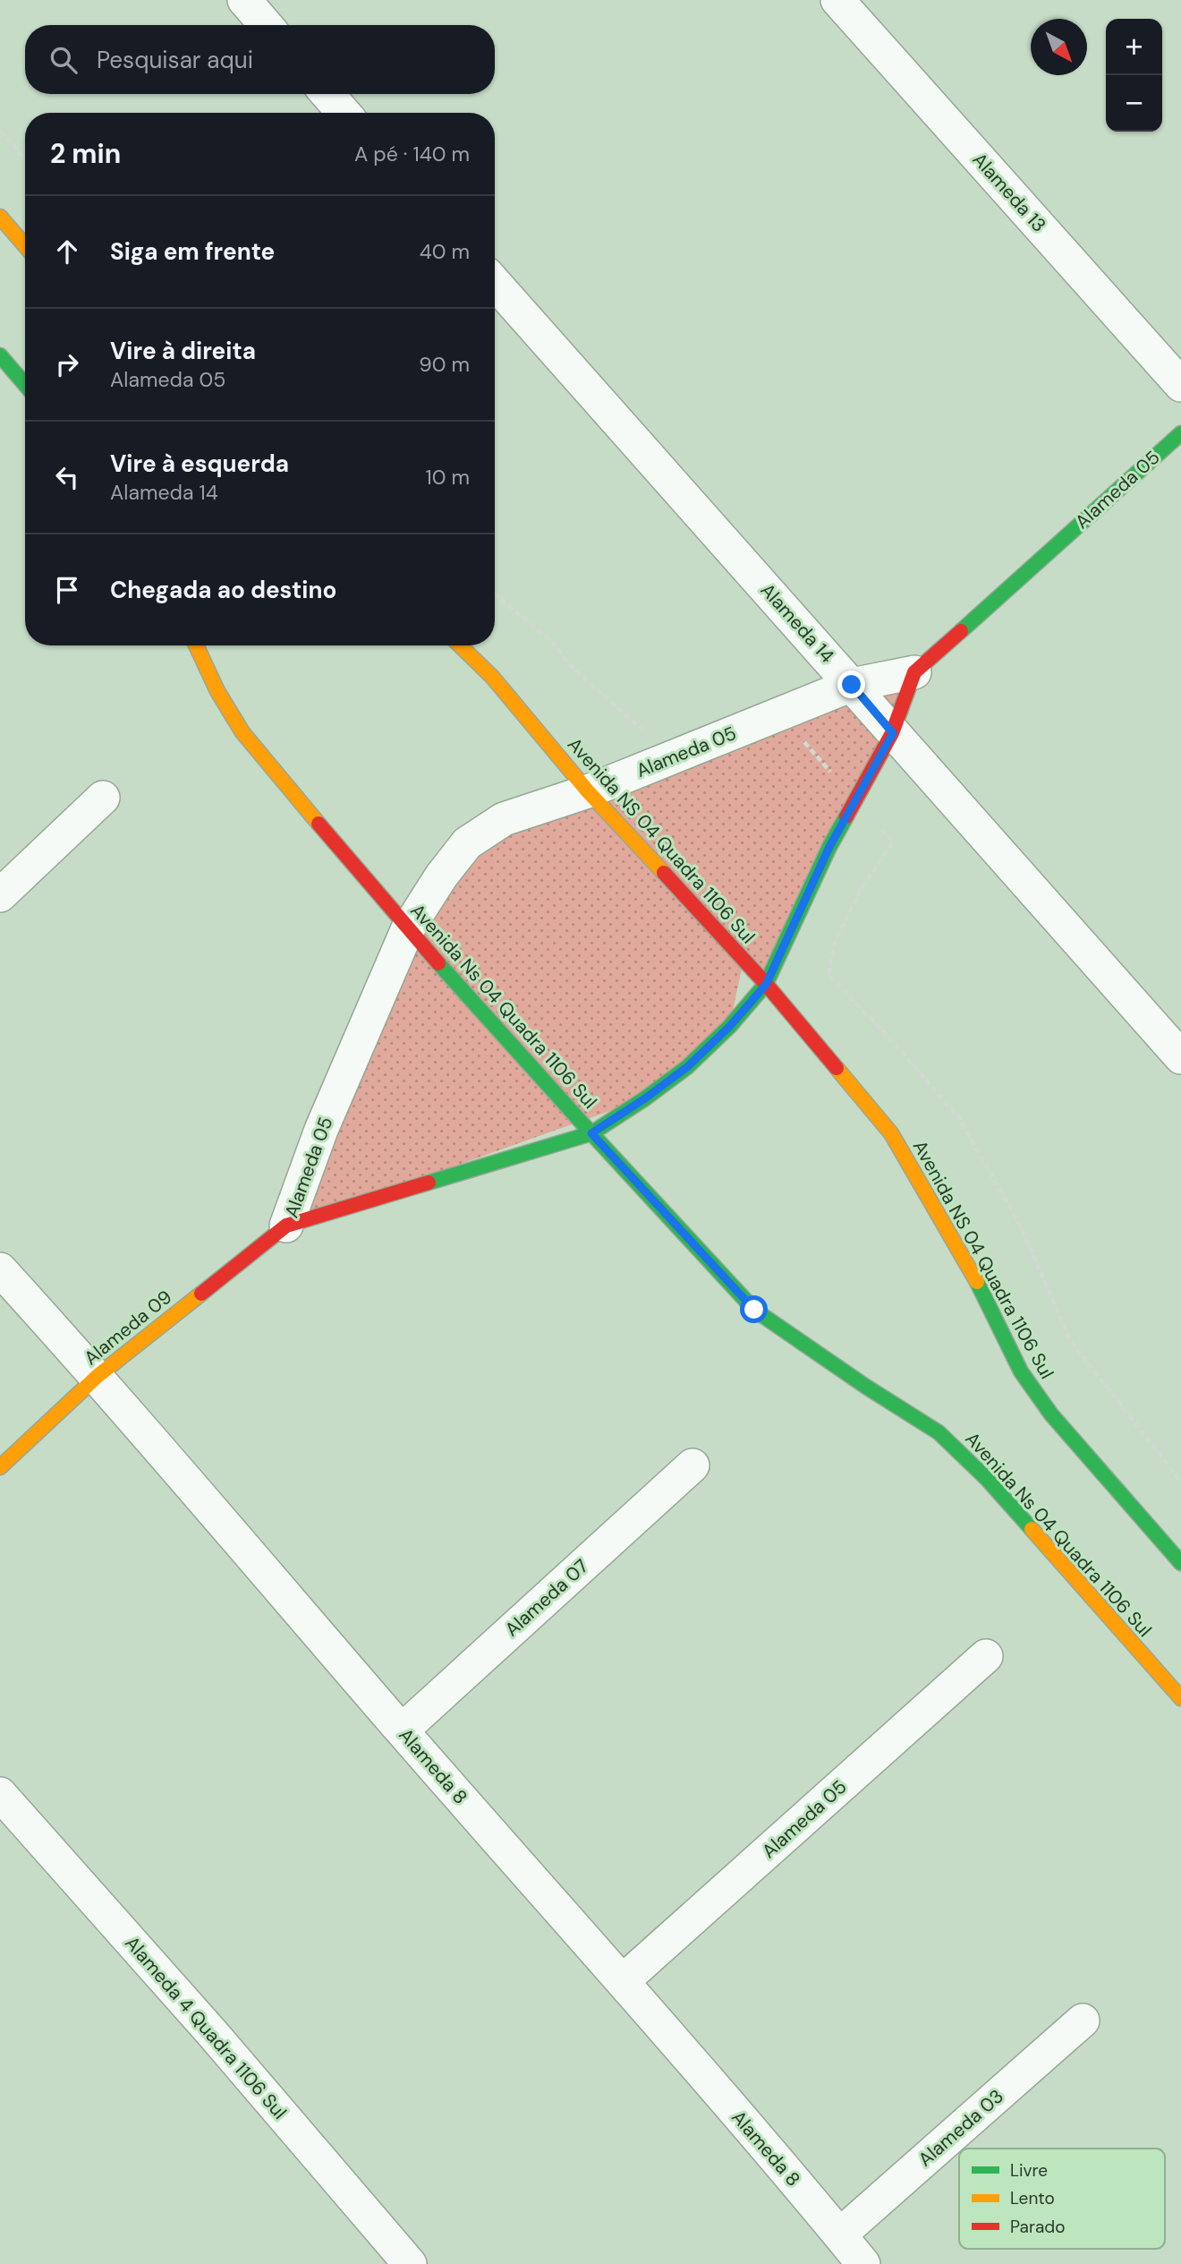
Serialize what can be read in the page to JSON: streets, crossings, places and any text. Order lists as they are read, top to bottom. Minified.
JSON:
{"streets":{"street":["Alameda 13","Alameda 05","Alameda 14","Avenida NS 04 Quadra 1106 Sul","Avenida Ns 04 Quadra 1106 Sul","Alameda 09","Alameda 07","Alameda 8","Alameda 4 Quadra 1106 Sul","Alameda 03"]},"crossings":[["Alameda 05","Alameda 14"],["Alameda 05","Avenida NS 04 Quadra 1106 Sul"],["Alameda 05","Avenida Ns 04 Quadra 1106 Sul"],["Alameda 05","Alameda 09"],["Alameda 05","Alameda 8"],["Alameda 09","Alameda 8"],["Alameda 07","Alameda 8"],["Alameda 8","Alameda 03"]],"legend":["Livre","Lento","Parado"],"north":"bottom right","page":{"map_buttons":["+","−"],"search":"Pesquisar aqui","heading":["2 min","A pé · 140 m"],"list":[["Siga em frente","40 m"],["Vire à direita","Alameda 05","90 m"],["Vire à esquerda","Alameda 14","10 m"],"Chegada ao destino"]}}
